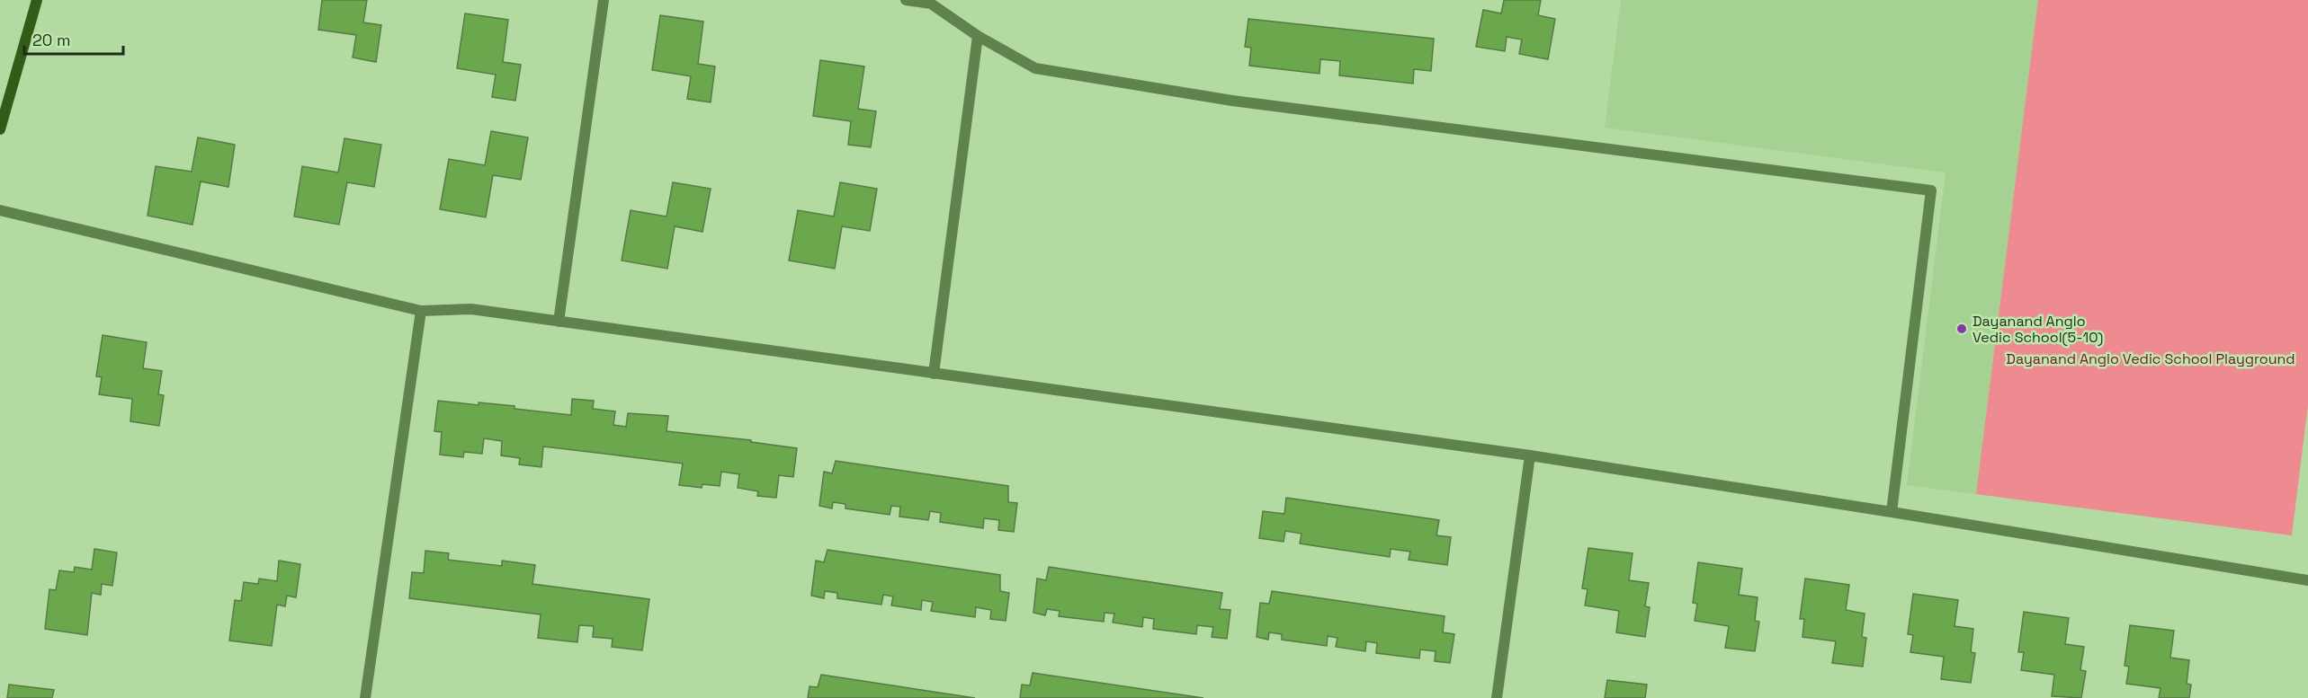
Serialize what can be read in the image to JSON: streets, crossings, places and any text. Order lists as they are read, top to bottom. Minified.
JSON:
{"parks":["Dayanand Anglo Vedic School Playground"],"places":["Dayanand Anglo Vedic School(5-10)"],"scale_bar":"20 m"}
